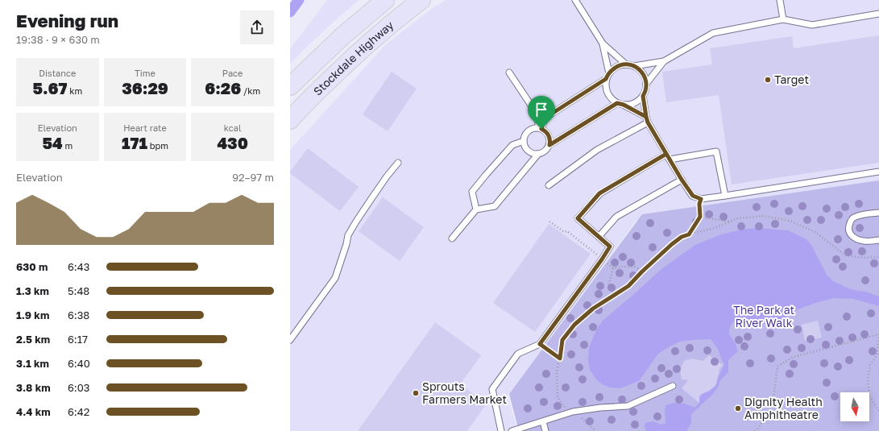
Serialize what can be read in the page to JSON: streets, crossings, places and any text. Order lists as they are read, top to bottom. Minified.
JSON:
{"streets":{"main road":["Stockdale Highway"]},"parks":["The Park at River Walk"],"places":["Target","Sprouts Farmers Market","Dignity Health Amphitheatre"],"north":"bottom","page":{"heading":["Evening run","19:38 · 9 × 630 m"],"stats":[["Distance","5.67 km"],["Time","36:29"],["Pace","6:26 /km"],["Elevation","54 m"],["Heart rate","171 bpm"],["kcal","430"]],"chart":["Elevation","92–97 m"],"list":[{"name":"630 m","note":"6:43"},{"name":"1.3 km","note":"5:48"},{"name":"1.9 km","note":"6:38"},{"name":"2.5 km","note":"6:17"},{"name":"3.1 km","note":"6:40"},{"name":"3.8 km","note":"6:03"},{"name":"4.4 km","note":"6:42"}]}}
